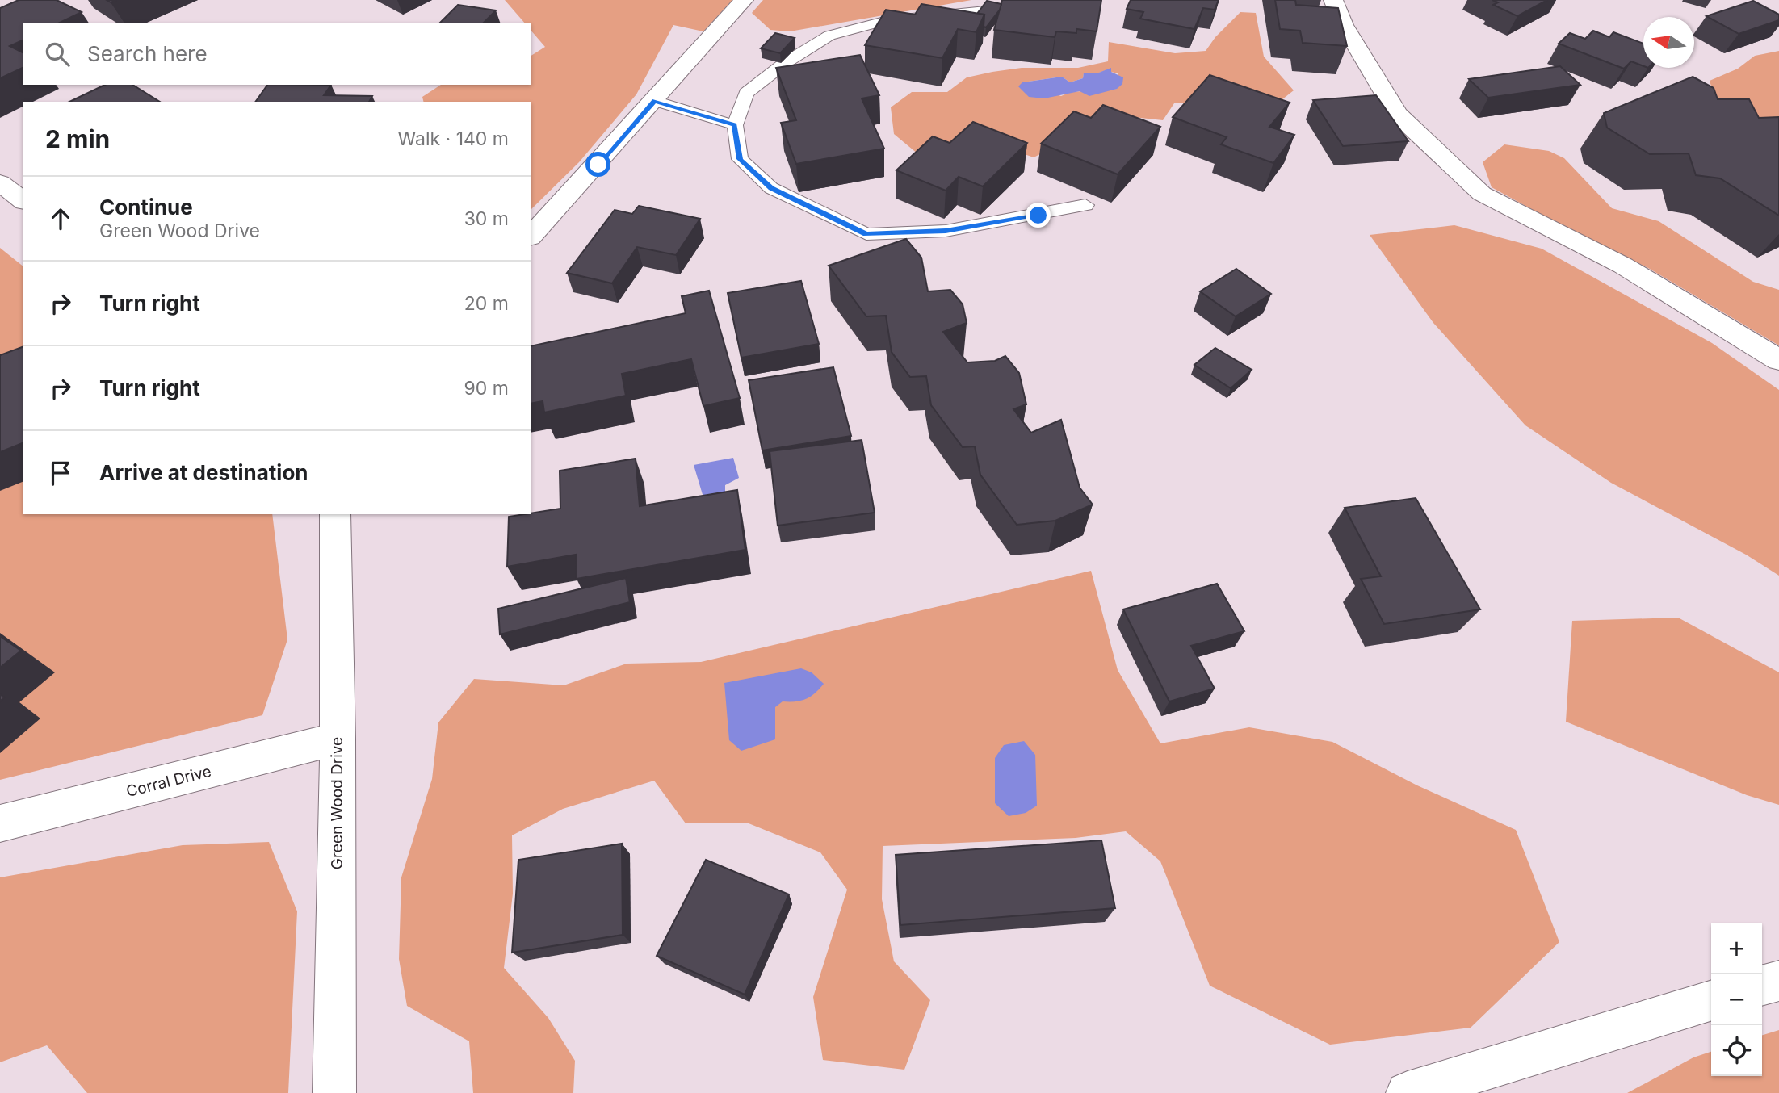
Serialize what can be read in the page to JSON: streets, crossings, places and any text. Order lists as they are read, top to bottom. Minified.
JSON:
{"streets":{"street":["Corral Drive","Green Wood Drive"]},"crossings":[["Corral Drive","Green Wood Drive"]],"north":"left","page":{"search":"Search here","heading":["2 min","Walk · 140 m"],"list":[["Continue","Green Wood Drive","30 m"],["Turn right","20 m"],["Turn right","90 m"],"Arrive at destination"],"map_buttons":["+","−"]}}
